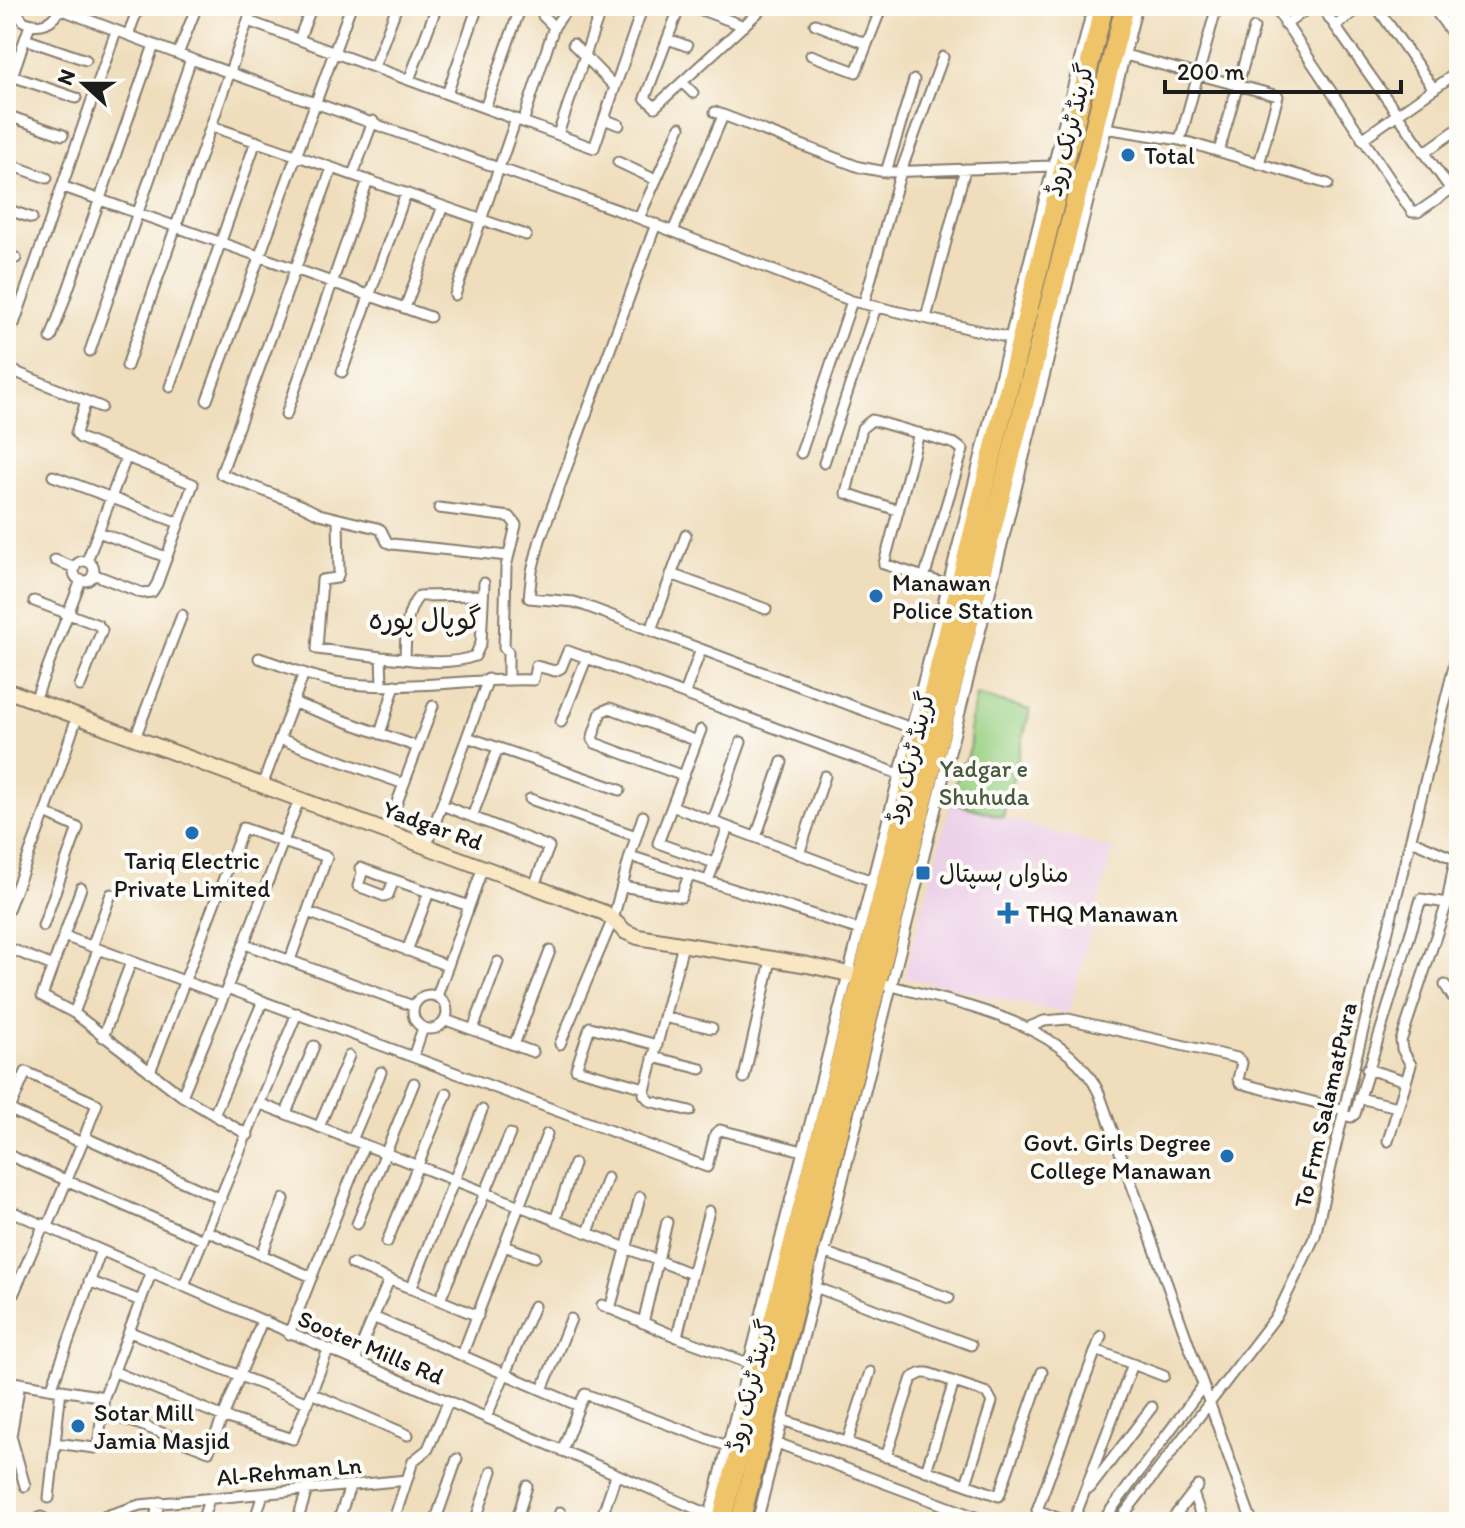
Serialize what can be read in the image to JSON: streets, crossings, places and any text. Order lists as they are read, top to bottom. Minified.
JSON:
{"streets":{"highway":["گرینڈ ٹرنک روڈ"],"street":["Yadgar Rd","To Frm SalamatPura","Sooter Mills Rd","Al-Rehman Ln"]},"crossings":[["گرینڈ ٹرنک روڈ","Yadgar Rd"],["گرینڈ ٹرنک روڈ","Sooter Mills Rd"]],"districts":["گوپال پورہ"],"parks":["Yadgar e Shuhuda"],"places":{"other":["Total","Manawan Police Station","Tariq Electric Private Limited","Govt. Girls Degree College Manawan","Sotar Mill Jamia Masjid"],"transit":["مناواں ہسپتال"],"health":["THQ Manawan"]},"scale_bar":"200 m","north":"left"}
